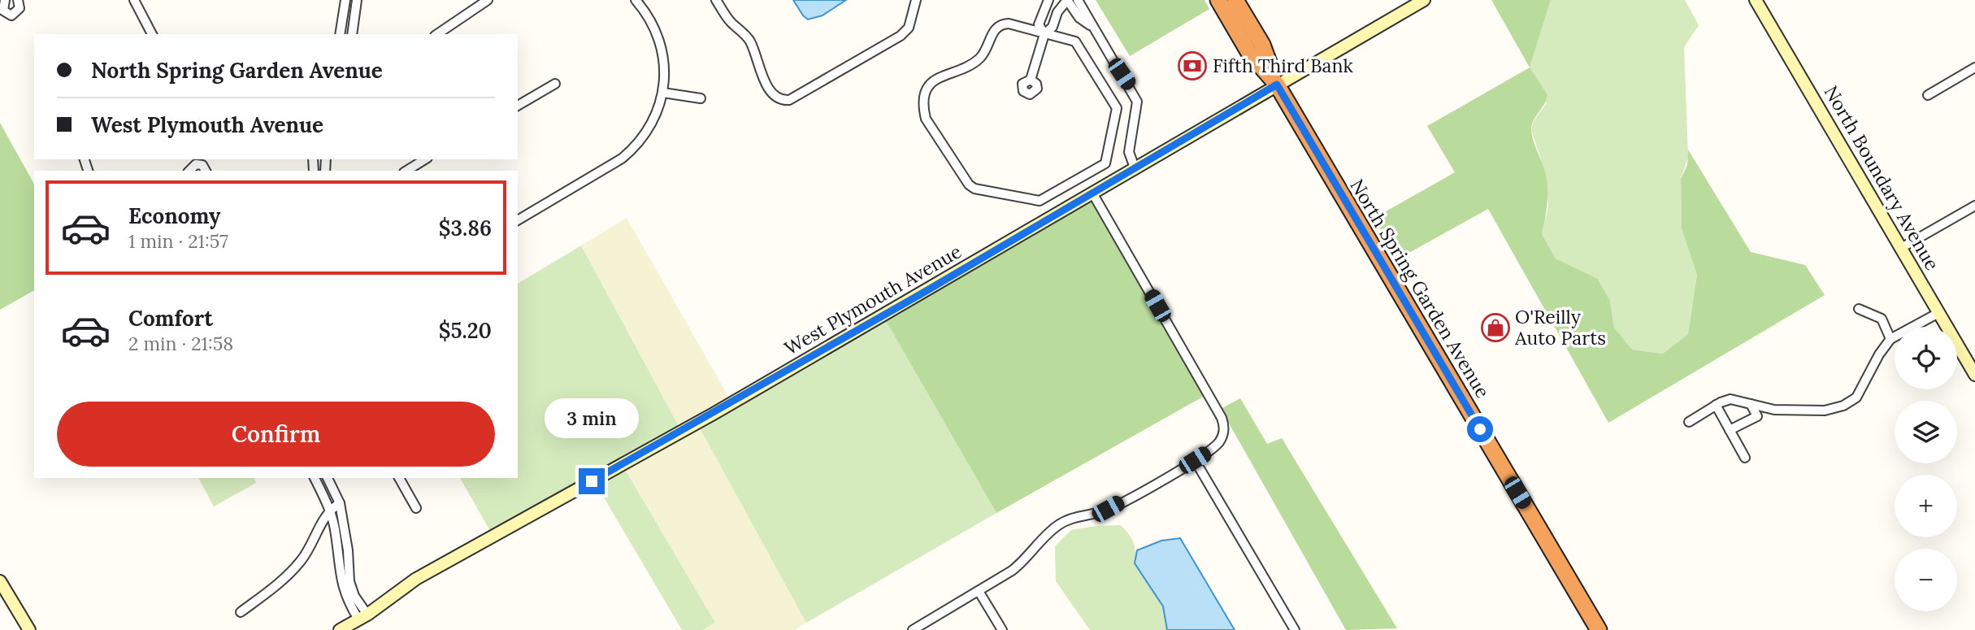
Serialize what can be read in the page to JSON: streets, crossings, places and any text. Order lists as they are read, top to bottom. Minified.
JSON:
{"streets":{"highway":["North Spring Garden Avenue"],"street":["North Boundary Avenue","West Plymouth Avenue"]},"crossings":[["North Spring Garden Avenue","West Plymouth Avenue"]],"places":{"bank":["Fifth Third Bank"],"shop":["O'Reilly Auto Parts"]},"page":{"banner":["North Spring Garden Avenue","West Plymouth Avenue"],"list":[{"name":"Economy","note":"1 min · 21:57","value":"$3.86"},{"name":"Comfort","note":"2 min · 21:58","value":"$5.20"}],"map_buttons":["+","−"],"buttons":"Confirm","bubble":"3 min"}}
